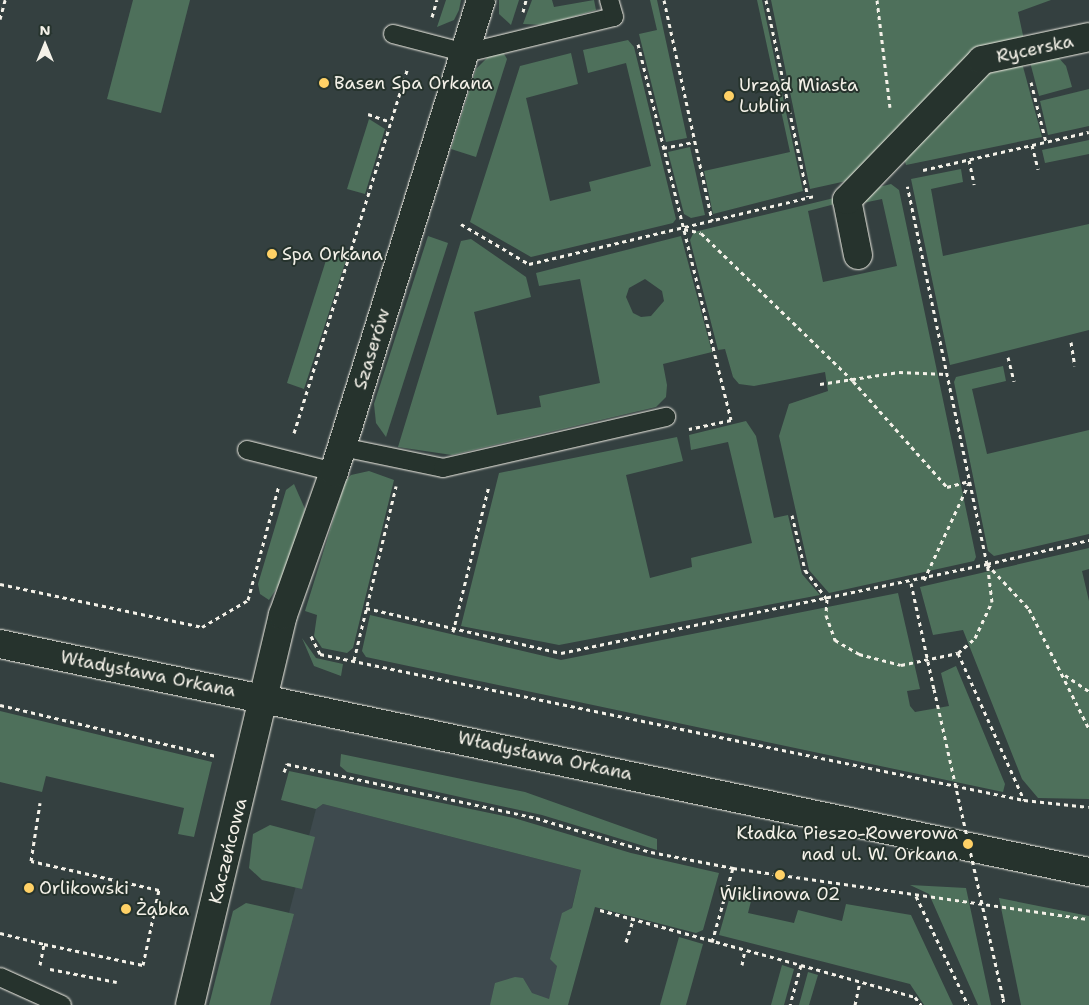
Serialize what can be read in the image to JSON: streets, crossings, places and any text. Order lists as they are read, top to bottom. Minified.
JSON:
{"streets":{"street":["Rycerska","Szaserów","Władysława Orkana","Kaczeńcowa"]},"crossings":[["Szaserów","Władysława Orkana"],["Szaserów","Kaczeńcowa"],["Władysława Orkana","Kaczeńcowa"]],"places":["Basen Spa Orkana","Urząd Miasta Lublin","Spa Orkana","Kładka Pieszo-Rowerowa nad ul. W. Orkana","Wiklinowa 02","Orlikowski","Żabka"],"north":"top"}
